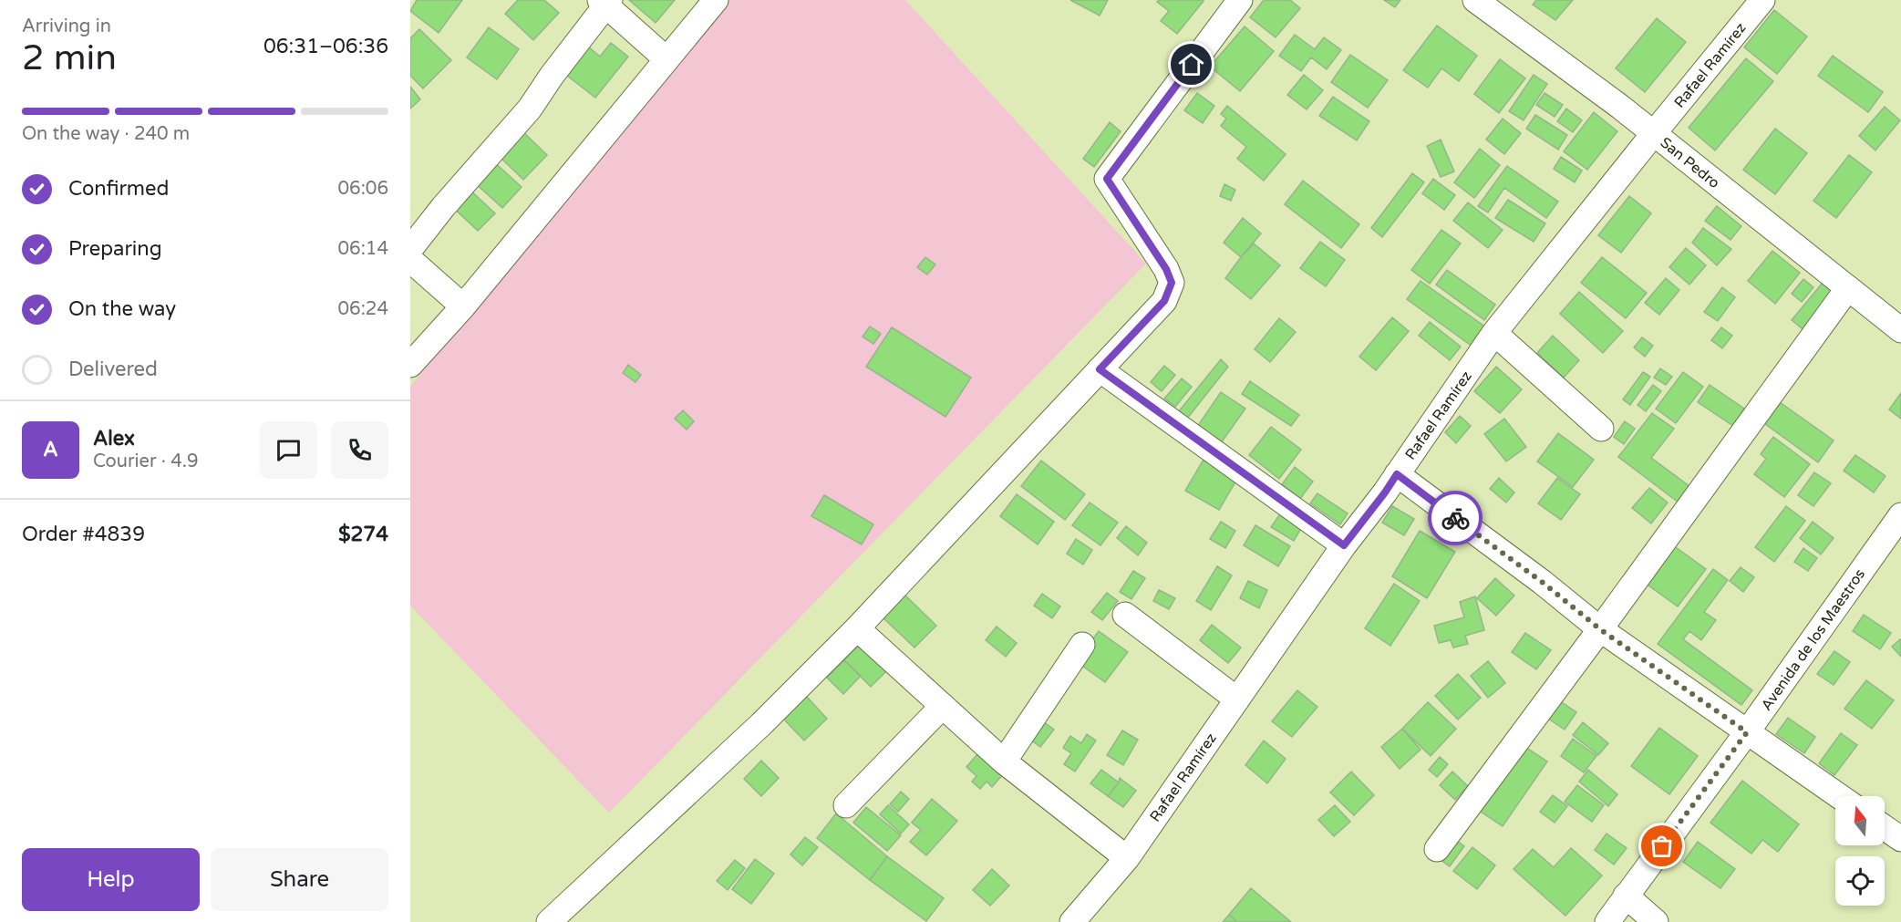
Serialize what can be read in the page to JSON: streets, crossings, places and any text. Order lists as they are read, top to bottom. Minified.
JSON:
{"streets":{"street":["Rafael Ramírez","San Pedro","Avenida de los Maestros"]},"crossings":[["Rafael Ramírez","San Pedro"]],"north":"top","page":{"heading":["2 min","Arriving in","06:31–06:36"],"panel":["Alex","Courier · 4.9","Order #4839","$274"],"bar":"On the way · 240 m","list":[["Confirmed","06:06"],["Preparing","06:14"],["On the way","06:24"],"Delivered"],"round":"A","buttons":["Help","Share"]}}
